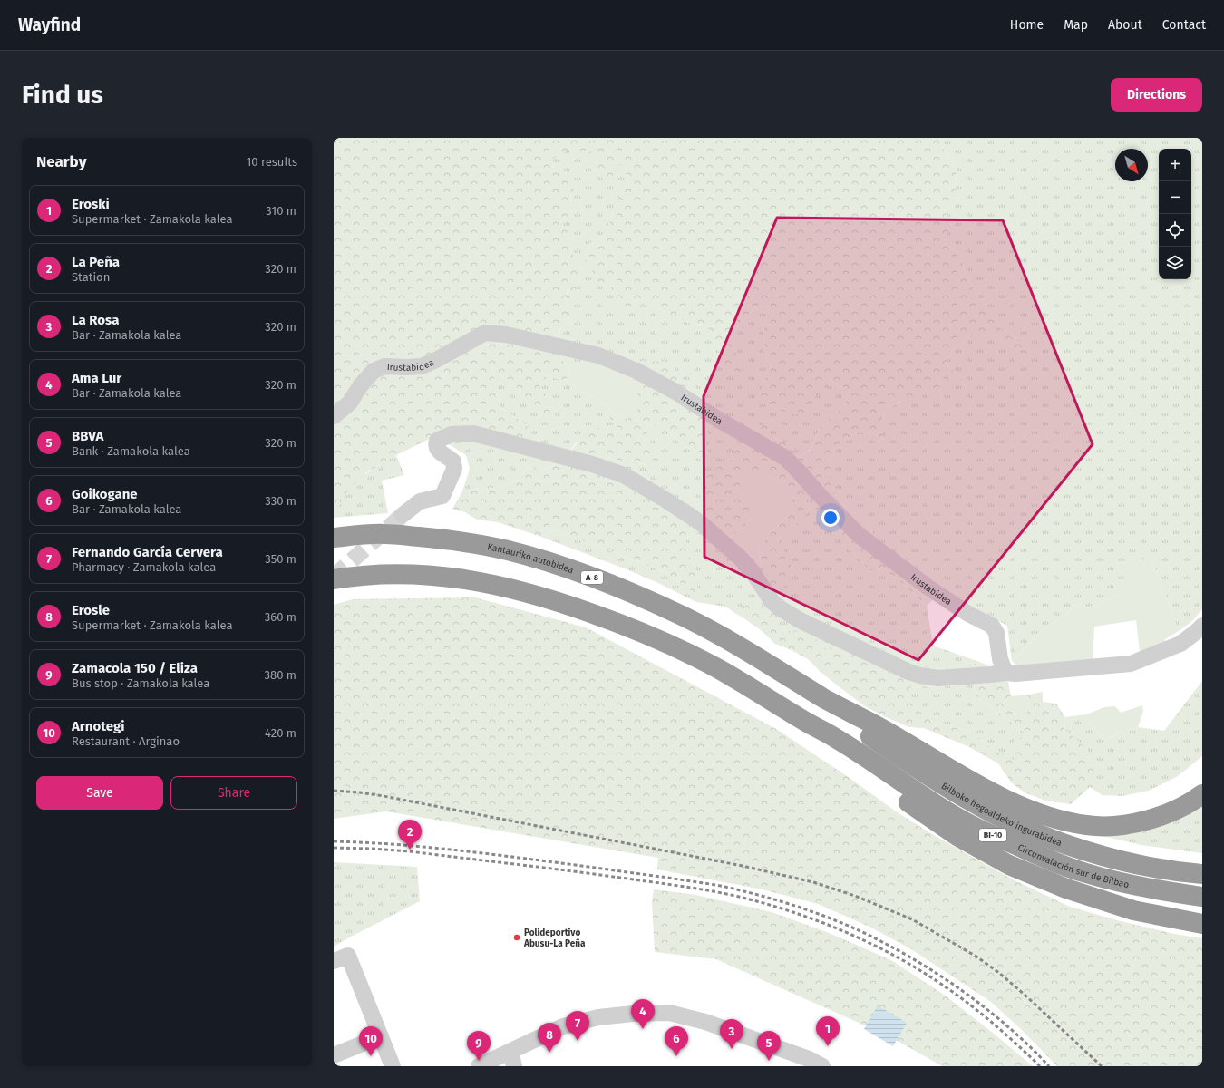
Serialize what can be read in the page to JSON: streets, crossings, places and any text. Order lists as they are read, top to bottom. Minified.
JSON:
{"streets":{"highway":["Kantauriko autobidea","A-8","Bilboko hegoaldeko ingurabidea","BI-10","Circunvalación sur de Bilbao"],"street":["Irustabidea"]},"crossings":[["Kantauriko autobidea","Bilboko hegoaldeko ingurabidea"]],"places":["Polideportivo Abusu-La Peña"],"north":"bottom right","page":{"header":"Wayfind","nav":["Home","Map","About","Contact"],"buttons":["Directions",["Save","Share"]],"title":"Find us","heading":["Nearby","10 results"],"map_buttons":["+","−"],"list":[{"mark":"1","name":"Eroski","note":"Supermarket · Zamakola kalea","value":"310 m"},{"mark":"2","name":"La Peña","note":"Station","value":"320 m"},{"mark":"3","name":"La Rosa","note":"Bar · Zamakola kalea","value":"320 m"},{"mark":"4","name":"Ama Lur","note":"Bar · Zamakola kalea","value":"320 m"},{"mark":"5","name":"BBVA","note":"Bank · Zamakola kalea","value":"320 m"},{"mark":"6","name":"Goikogane","note":"Bar · Zamakola kalea","value":"330 m"},{"mark":"7","name":"Fernando García Cervera","note":"Pharmacy · Zamakola kalea","value":"350 m"},{"mark":"8","name":"Erosle","note":"Supermarket · Zamakola kalea","value":"360 m"},{"mark":"9","name":"Zamacola 150 / Eliza","note":"Bus stop · Zamakola kalea","value":"380 m"},{"mark":"10","name":"Arnotegi","note":"Restaurant · Arginao","value":"420 m"}],"pins":["2","4","7","1","3","8","6","10","5","9"]}}
